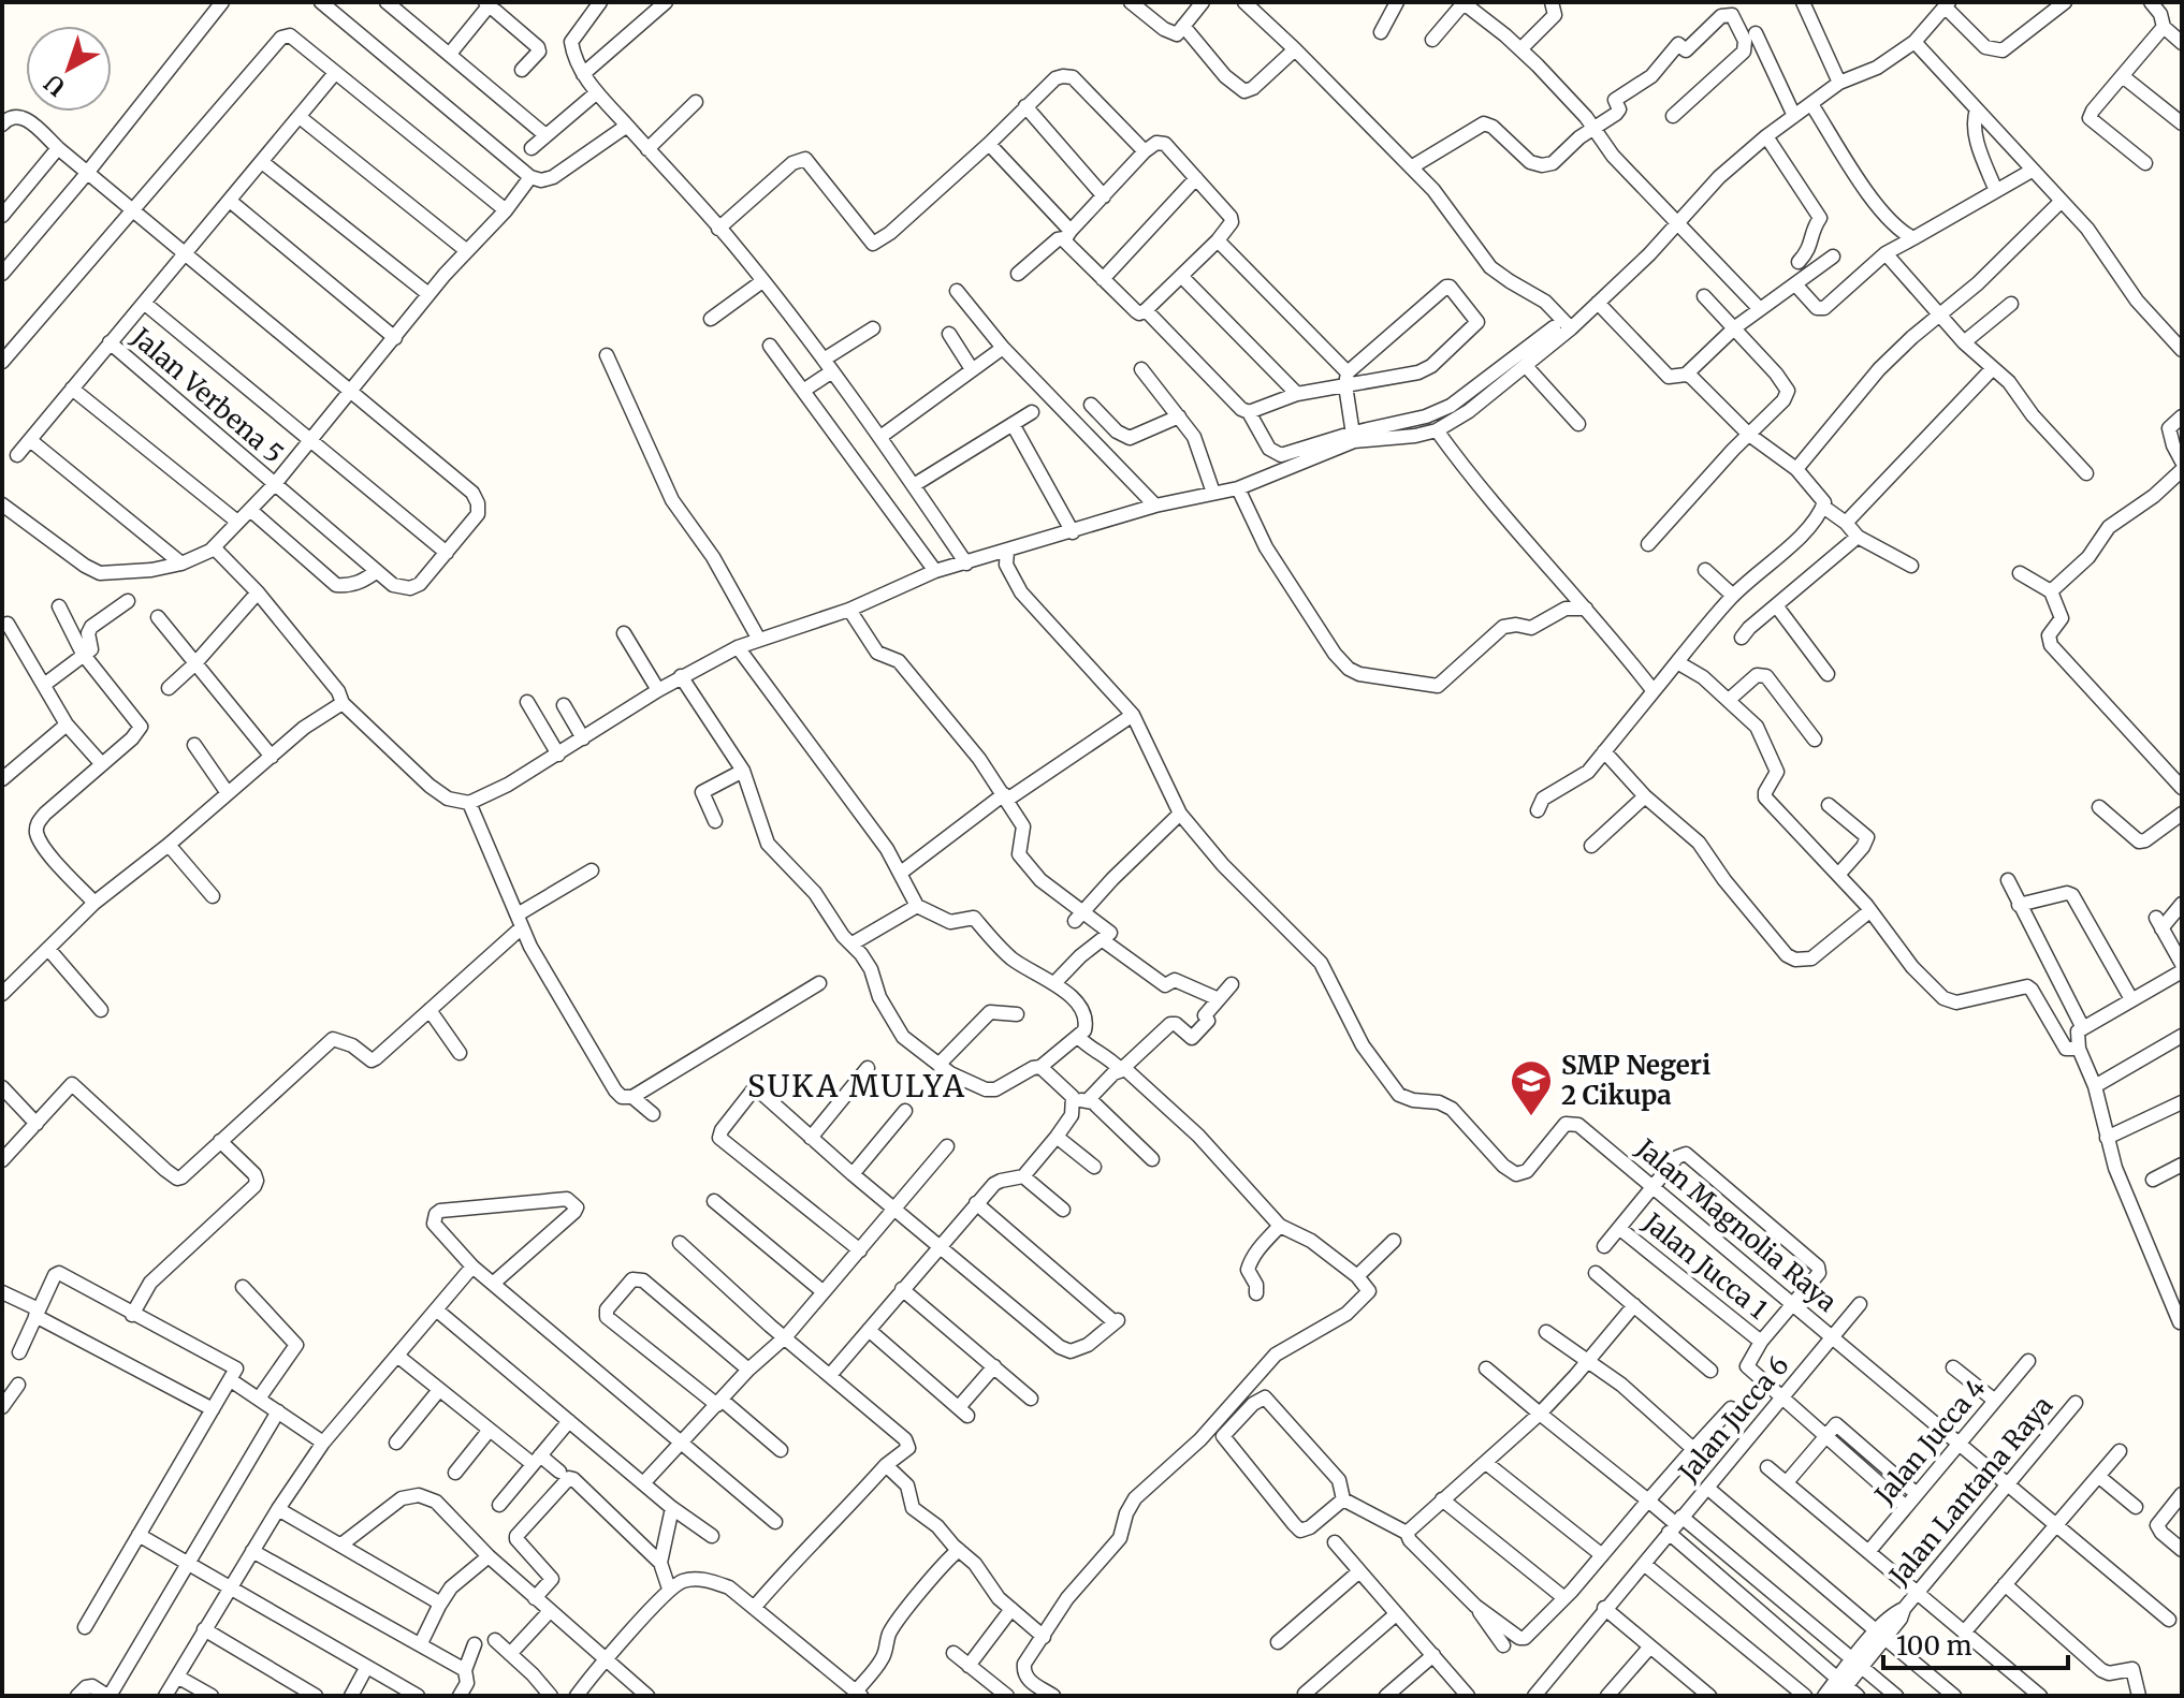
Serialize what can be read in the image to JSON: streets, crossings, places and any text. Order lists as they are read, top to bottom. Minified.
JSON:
{"streets":{"street":["Jalan Verbena 5","Jalan Magnolia Raya","Jalan Jucca 1","Jalan Jucca 6","Jalan Jucca 4","Jalan Lantana Raya"]},"crossings":[["Jalan Magnolia Raya","Jalan Jucca 1"],["Jalan Magnolia Raya","Jalan Jucca 6"],["Jalan Magnolia Raya","Jalan Jucca 4"],["Jalan Magnolia Raya","Jalan Lantana Raya"]],"districts":["SUKA MULYA"],"places":{"school or university":["SMP Negeri 2 Cikupa"]},"scale_bar":"100 m","north":"bottom left"}
